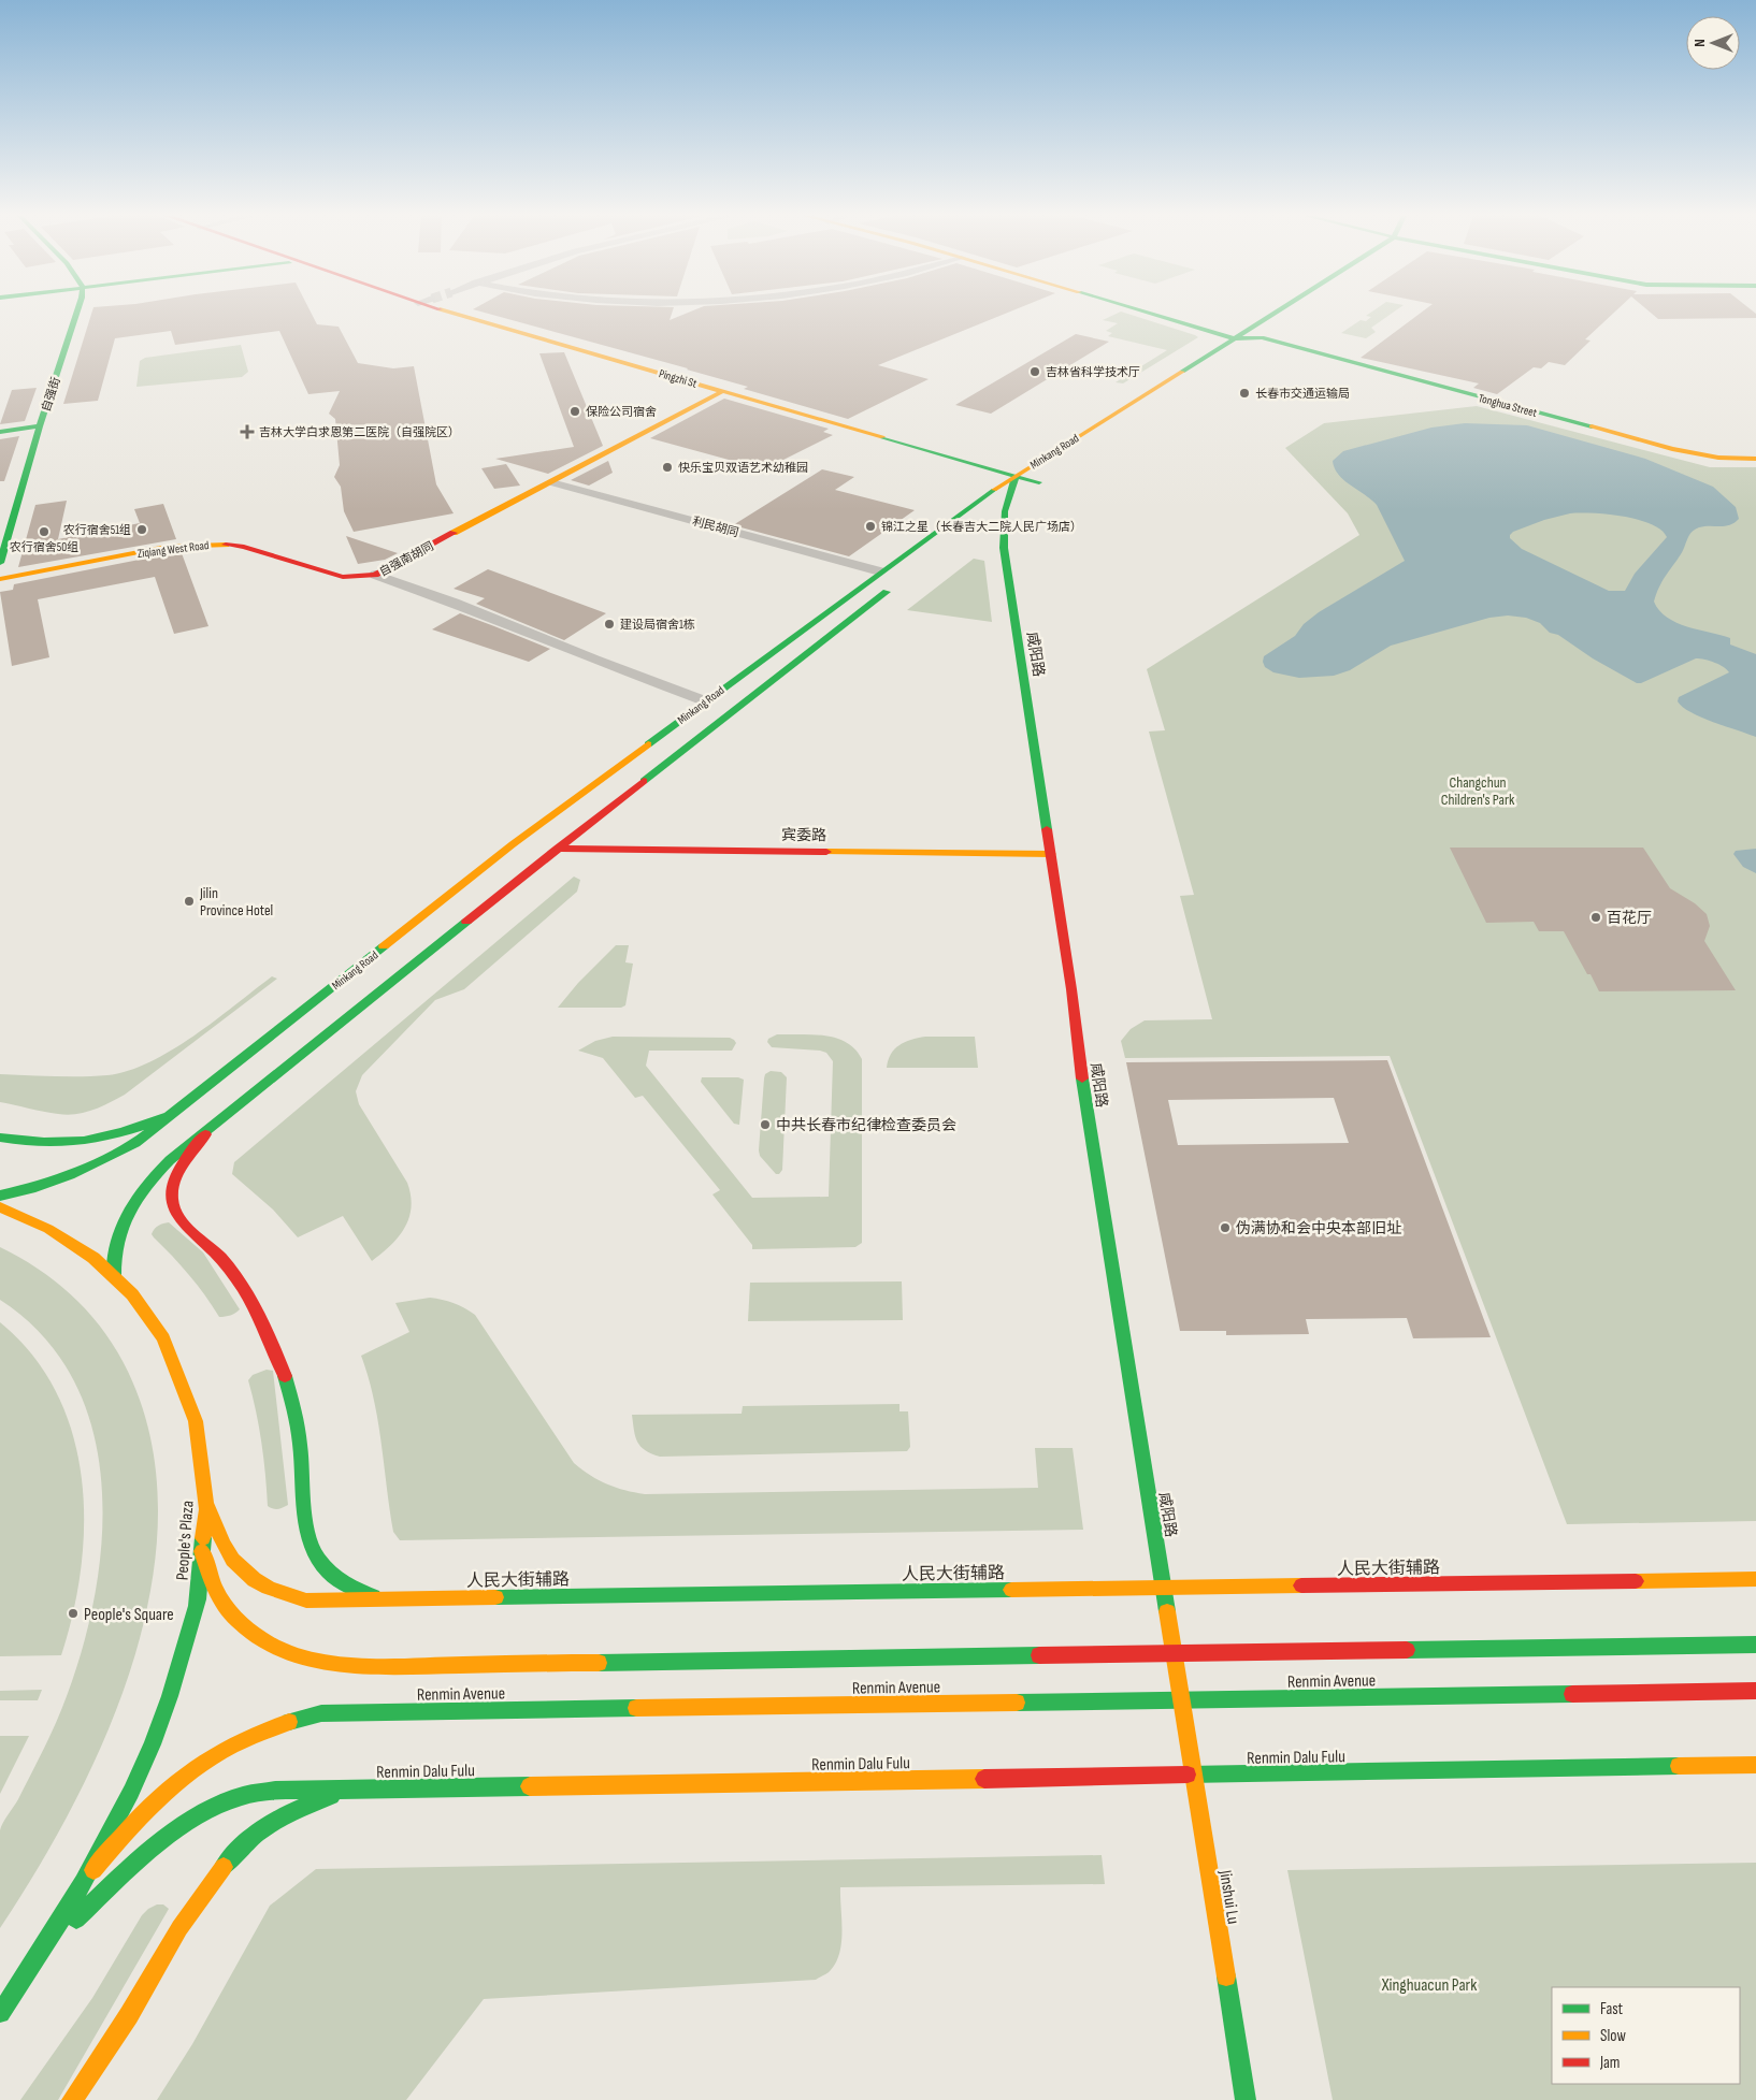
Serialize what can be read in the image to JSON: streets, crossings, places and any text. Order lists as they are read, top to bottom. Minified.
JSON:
{"streets":{"street":["Pingzhi St","自强街","Tonghua Street","Minkang Road","利民胡同","Ziqiang West Road","自强南胡同","咸阳路","宾委路","People's Plaza","人民大街辅路","Renmin Avenue","Renmin Dalu Fulu","Jinshui Lu"]},"crossings":[["Pingzhi St","Minkang Road"],["Pingzhi St","自强南胡同"],["Pingzhi St","咸阳路"],["Tonghua Street","Minkang Road"],["Minkang Road","利民胡同"],["Minkang Road","自强南胡同"],["Minkang Road","咸阳路"],["Minkang Road","宾委路"],["Minkang Road","People's Plaza"],["利民胡同","自强南胡同"],["Ziqiang West Road","自强南胡同"],["咸阳路","宾委路"],["咸阳路","人民大街辅路"],["咸阳路","Renmin Avenue"],["咸阳路","Jinshui Lu"],["People's Plaza","人民大街辅路"],["People's Plaza","Renmin Avenue"],["People's Plaza","Renmin Dalu Fulu"],["Renmin Avenue","Jinshui Lu"],["Renmin Dalu Fulu","Jinshui Lu"]],"parks":["Changchun Children's Park","Xinghuacun Park"],"places":{"other":["吉林省科学技术厅","长春市交通运输局","保险公司宿舍","快乐宝贝双语艺术幼稚园","锦江之星（长春吉大二院人民广场店）","农行宿舍51组","农行宿舍50组","建设局宿舍1栋","Jilin Province Hotel","百花厅","中共长春市纪律检查委员会","伪满协和会中央本部旧址","People's Square"],"health":["吉林大学白求恩第二医院（自强院区）"]},"legend":["Fast","Slow","Jam"],"north":"left"}
